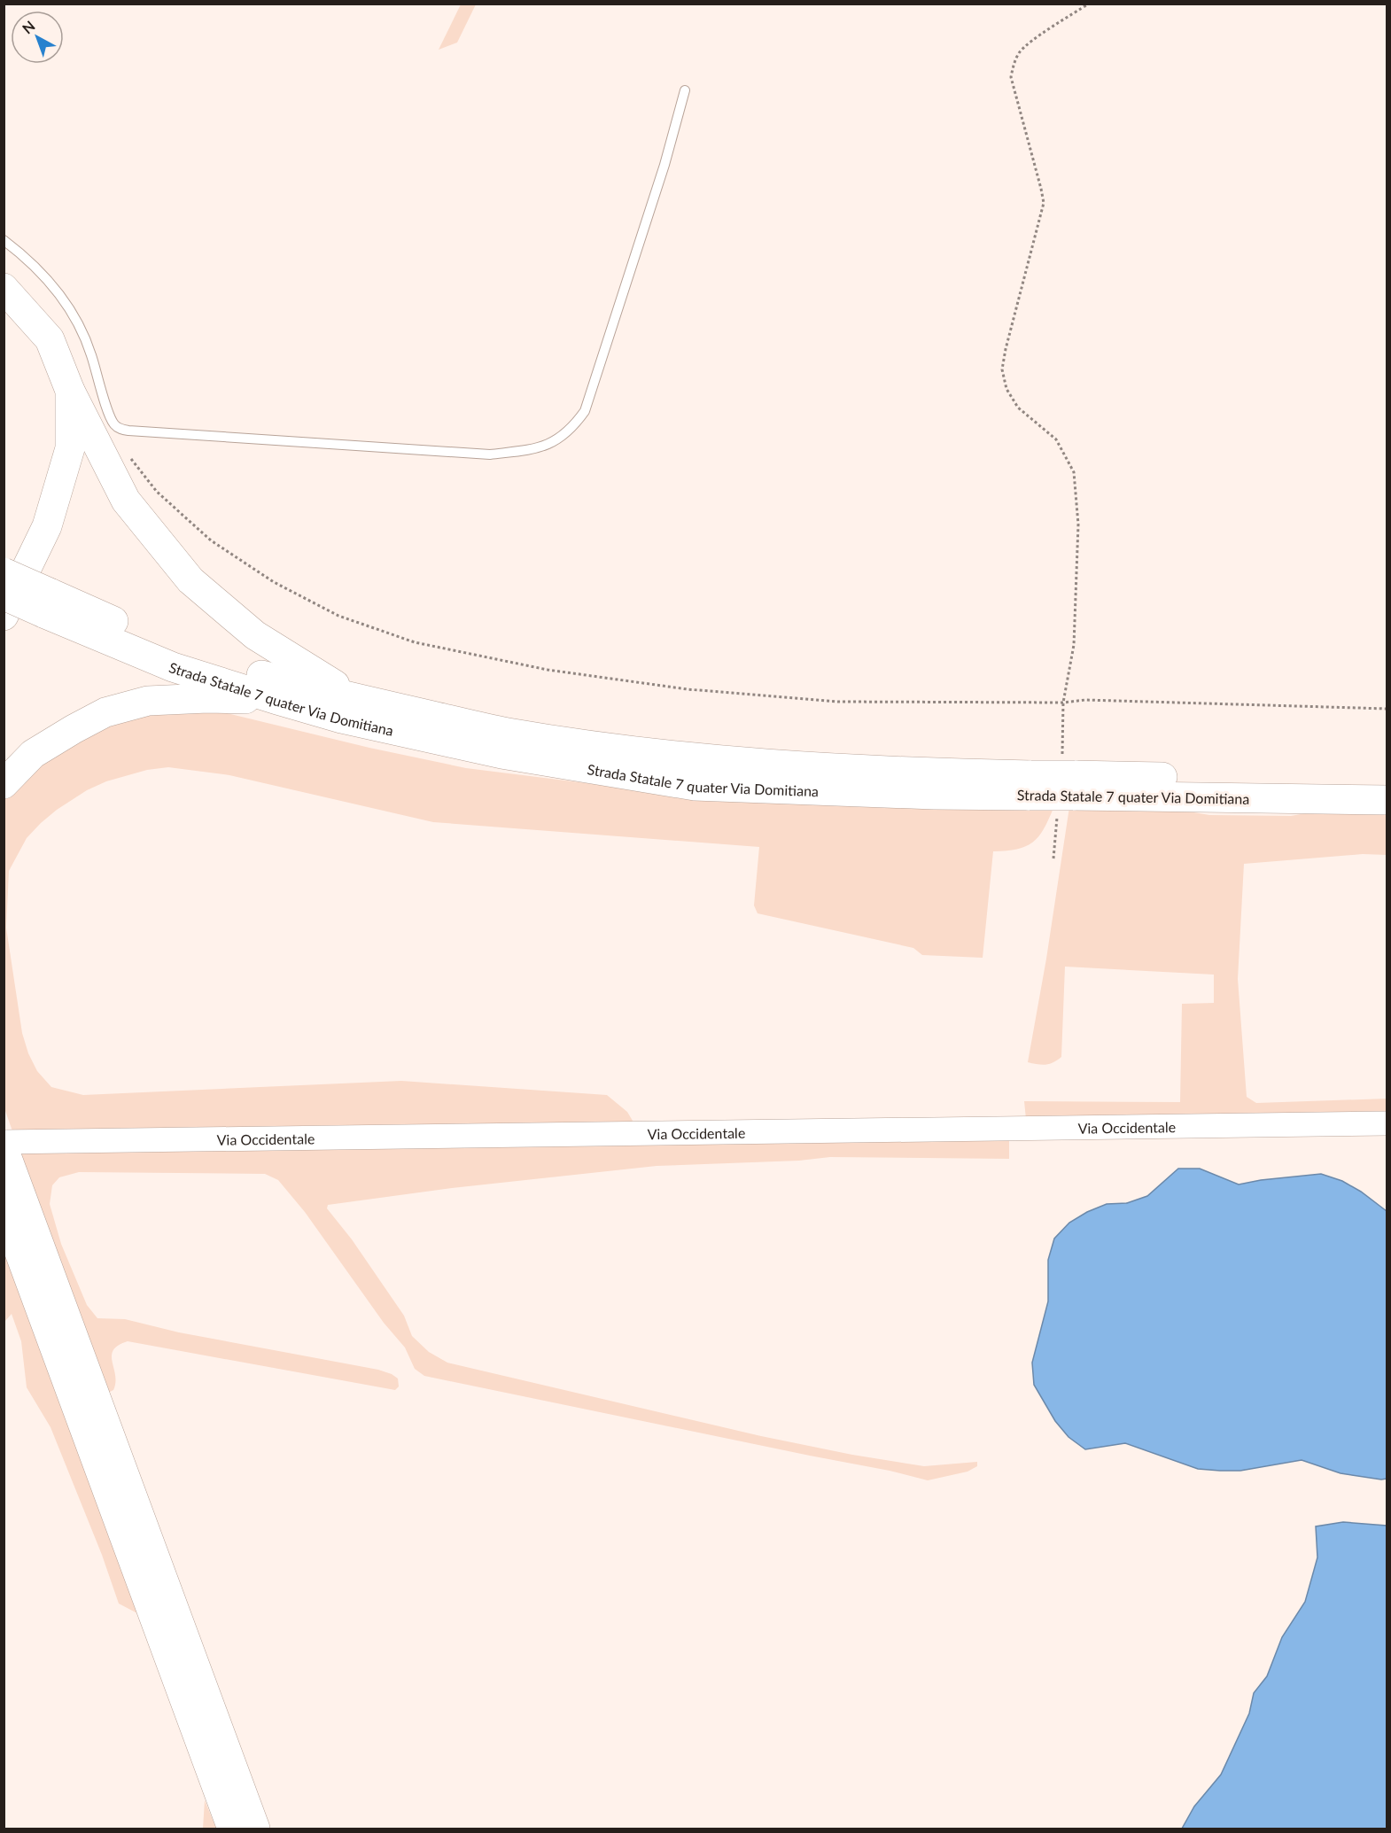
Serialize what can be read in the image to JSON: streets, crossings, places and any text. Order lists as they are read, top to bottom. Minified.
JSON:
{"streets":{"highway":["Strada Statale 7 quater Via Domitiana"],"street":["Via Occidentale"]},"north":"top left"}
